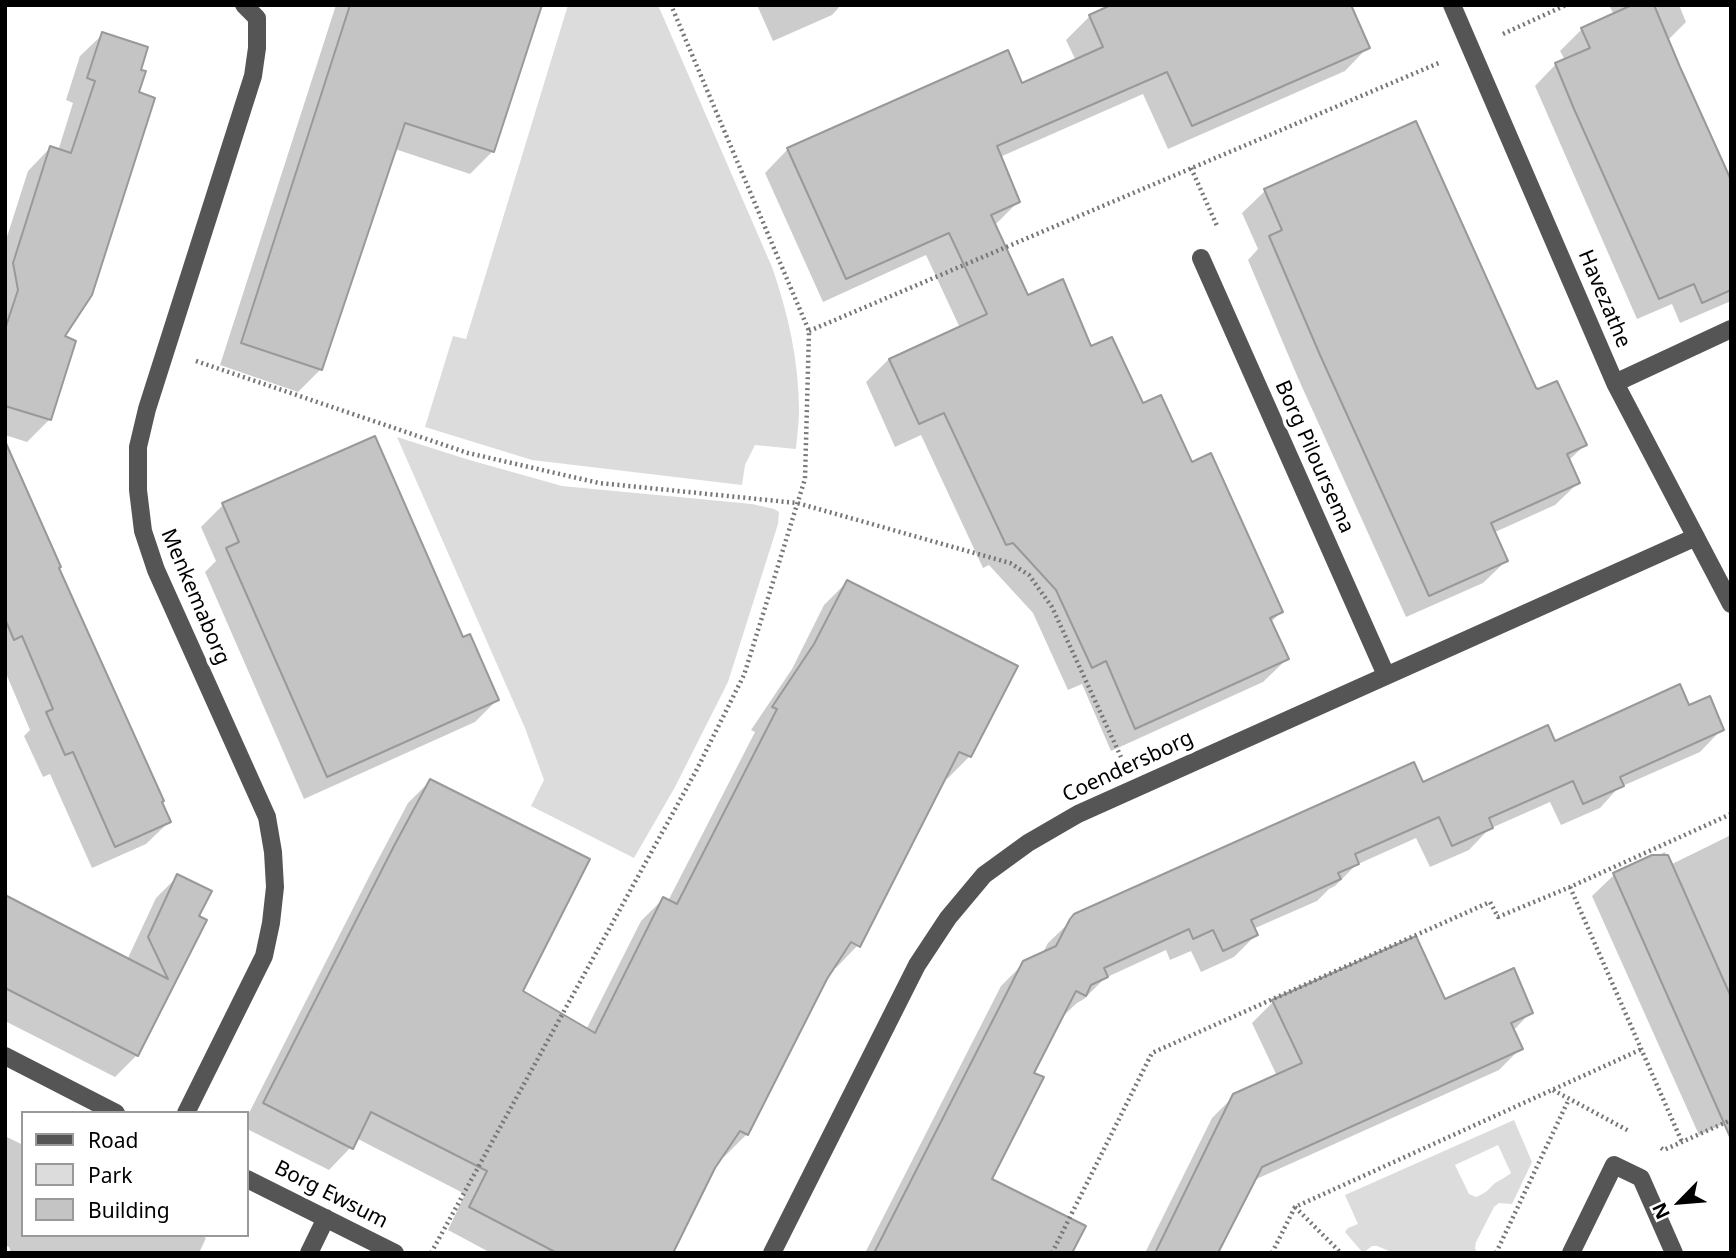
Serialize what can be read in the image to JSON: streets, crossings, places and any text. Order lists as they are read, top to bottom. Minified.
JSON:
{"streets":{"street":["Havezathe","Borg Piloursema","Menkemaborg","Coendersborg","Borg Ewsum"]},"crossings":[["Havezathe","Coendersborg"],["Borg Piloursema","Coendersborg"]],"legend":["Road","Park","Building"],"north":"bottom left"}
